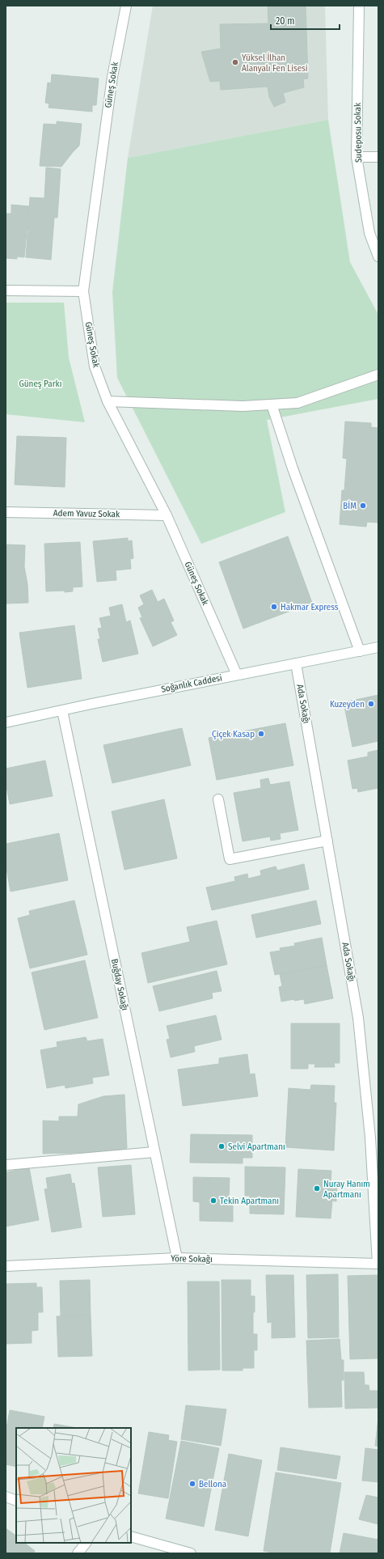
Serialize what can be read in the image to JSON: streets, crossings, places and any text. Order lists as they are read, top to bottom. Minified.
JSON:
{"streets":{"street":["Güneş Sokak","Sudeposu Sokak","Adem Yavuz Sokak","Soğanlık Caddesi","Ada Sokağı","Buğday Sokağı","Yöre Sokağı"]},"crossings":[["Güneş Sokak","Adem Yavuz Sokak"],["Güneş Sokak","Soğanlık Caddesi"],["Soğanlık Caddesi","Ada Sokağı"],["Soğanlık Caddesi","Buğday Sokağı"],["Ada Sokağı","Yöre Sokağı"],["Buğday Sokağı","Yöre Sokağı"]],"parks":["Güneş Parkı"],"places":["Yüksel İlhan Alanyalı Fen Lisesi","BİM","Hakmar Express","Kuzeyden","Çiçek Kasap","Selvi Apartmanı","Nuray Hanım Apartmanı","Tekin Apartmanı","Bellona"],"scale_bar":"20 m"}
